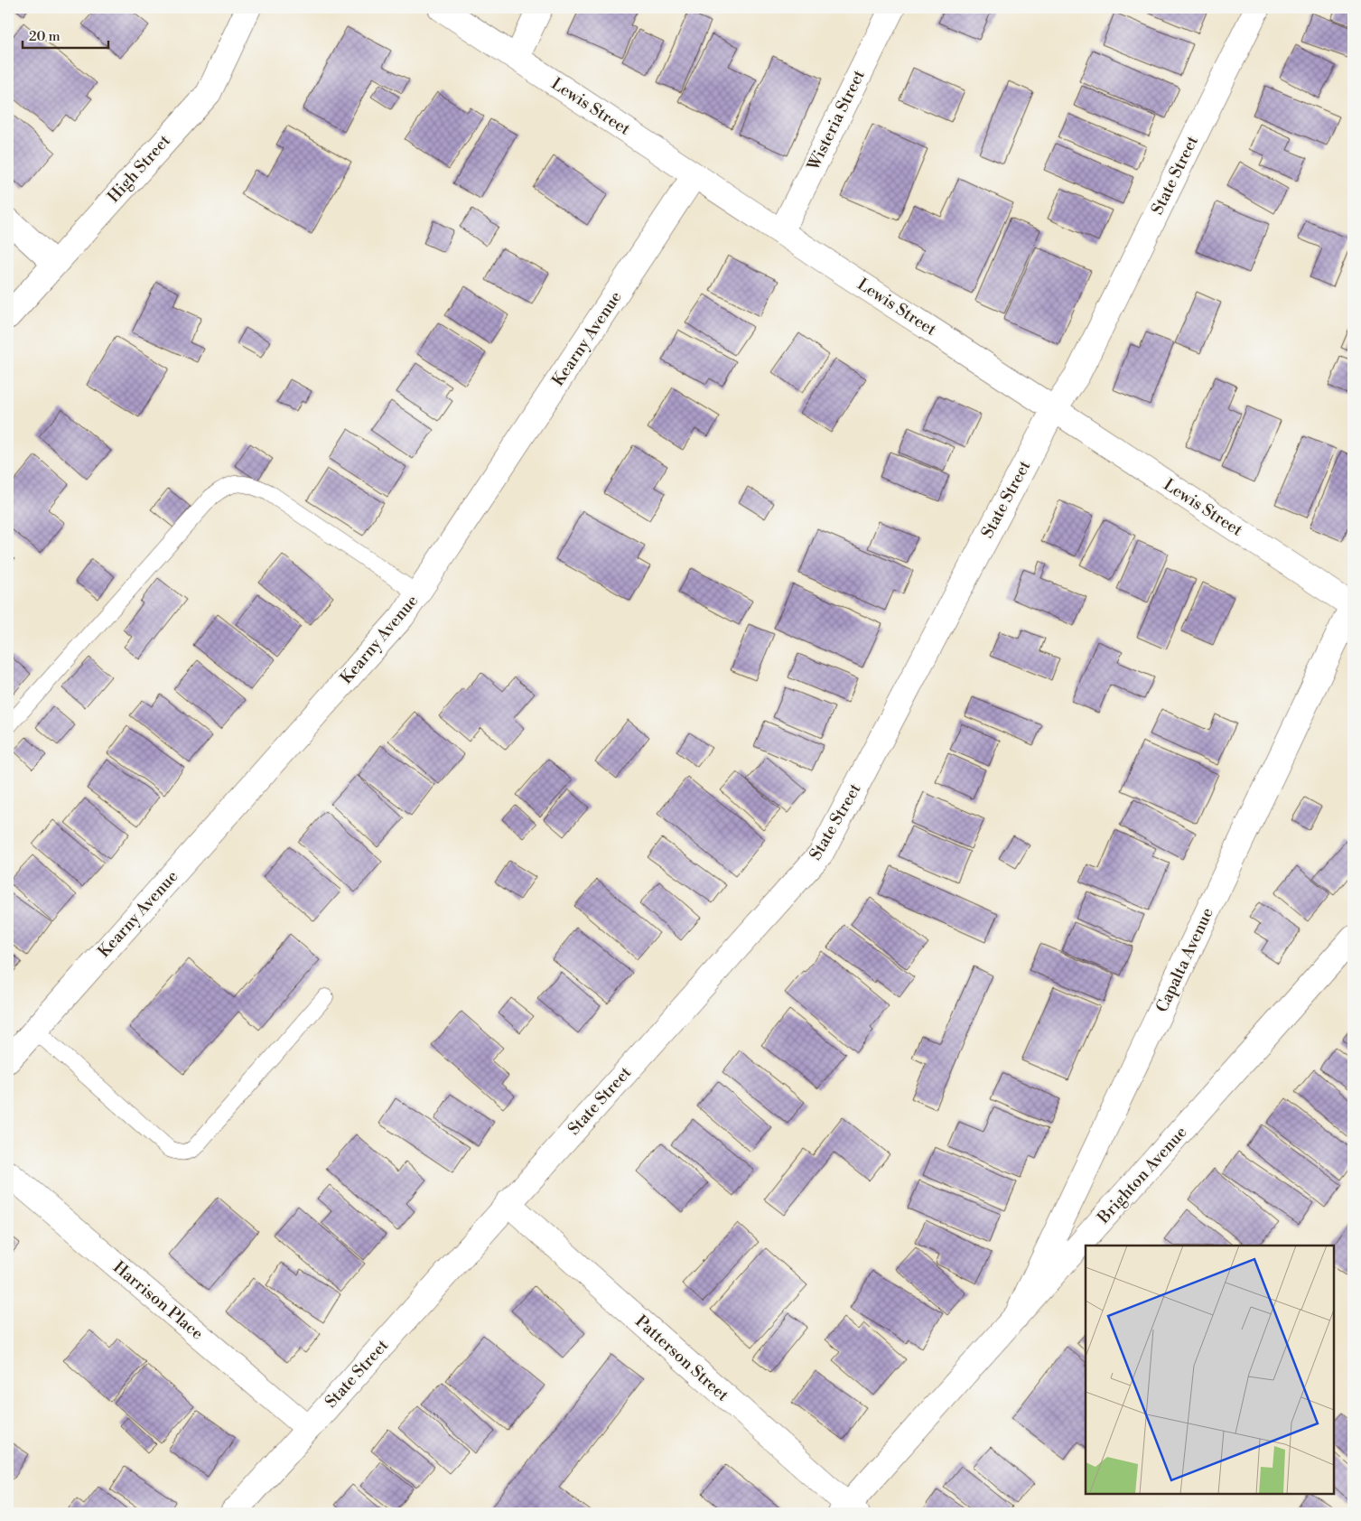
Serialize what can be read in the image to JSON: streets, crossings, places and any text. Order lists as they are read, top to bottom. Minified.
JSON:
{"streets":{"street":["Lewis Street","Wisteria Street","High Street","State Street","Kearny Avenue","Capalta Avenue","Brighton Avenue","Harrison Place","Patterson Street"]},"crossings":[["Lewis Street","Wisteria Street"],["Lewis Street","State Street"],["Lewis Street","Kearny Avenue"],["Lewis Street","Capalta Avenue"],["State Street","Harrison Place"],["State Street","Patterson Street"],["Capalta Avenue","Brighton Avenue"],["Brighton Avenue","Patterson Street"]],"scale_bar":"20 m"}
